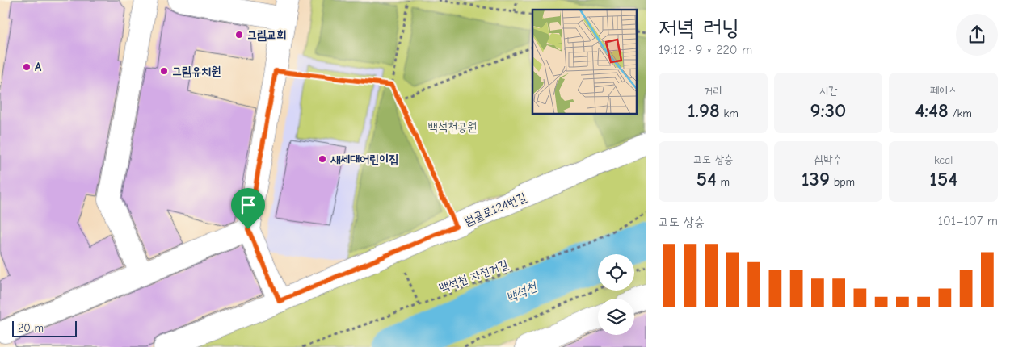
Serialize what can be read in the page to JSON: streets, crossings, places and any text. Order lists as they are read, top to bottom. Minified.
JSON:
{"streets":{"street":["범골로124번길"],"path":["백석천 자전거길"]},"water":["백석천"],"parks":["백석천공원"],"places":["그림교회","A","그림유치원","새세대어린이집"],"scale_bar":"20 m","page":{"heading":["저녁 러닝","19:12 · 9 × 220 m"],"stats":[["거리","1.98 km"],["시간","9:30"],["페이스","4:48 /km"],["고도 상승","54 m"],["심박수","139 bpm"],["kcal","154"]],"chart":["고도 상승","101–107 m"],"scale":"20 m"}}
